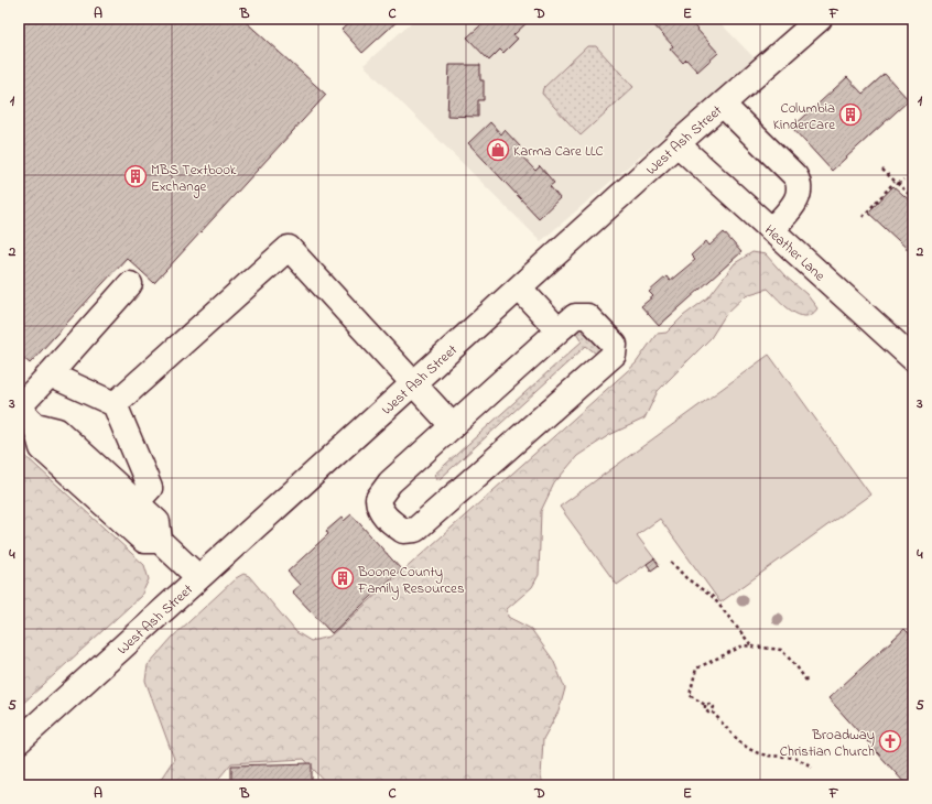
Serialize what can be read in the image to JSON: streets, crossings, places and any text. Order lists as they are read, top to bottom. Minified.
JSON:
{"streets":{"street":["West Ash Street","Heather Lane"]},"crossings":[["West Ash Street","Heather Lane"]],"places":{"building":["Columbia KinderCare","MBS Textbook Exchange","Boone County Family Resources"],"shop":["Karma Care LLC"],"church":["Broadway Christian Church"]},"grid":{"columns":["A","B","C","D","E","F"],"rows":["1","2","3","4","5"]}}
